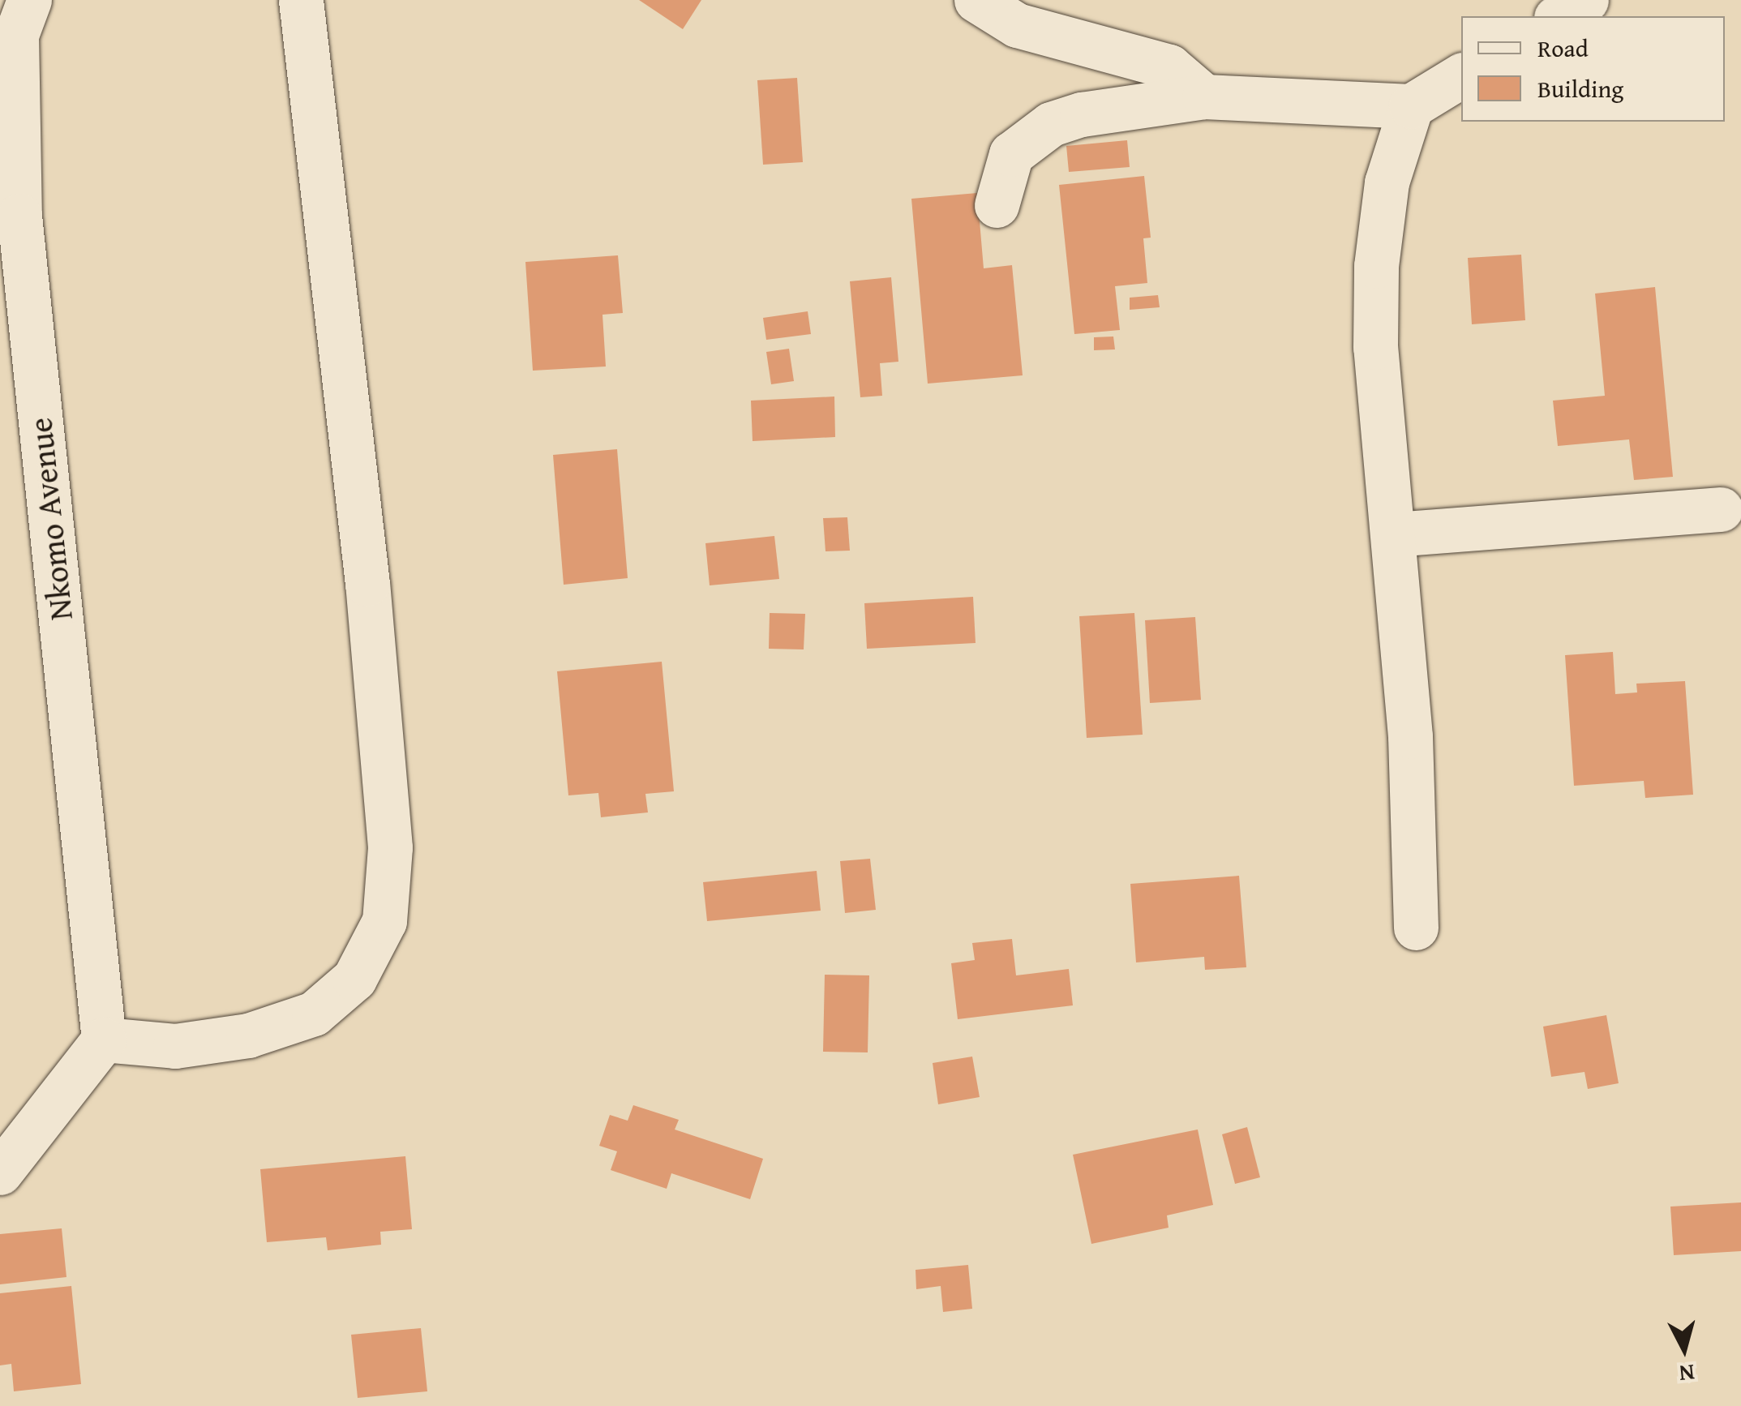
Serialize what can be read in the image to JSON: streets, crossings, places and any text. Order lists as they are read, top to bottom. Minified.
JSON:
{"streets":{"street":["Nkomo Avenue"]},"legend":["Road","Building"],"north":"bottom"}
